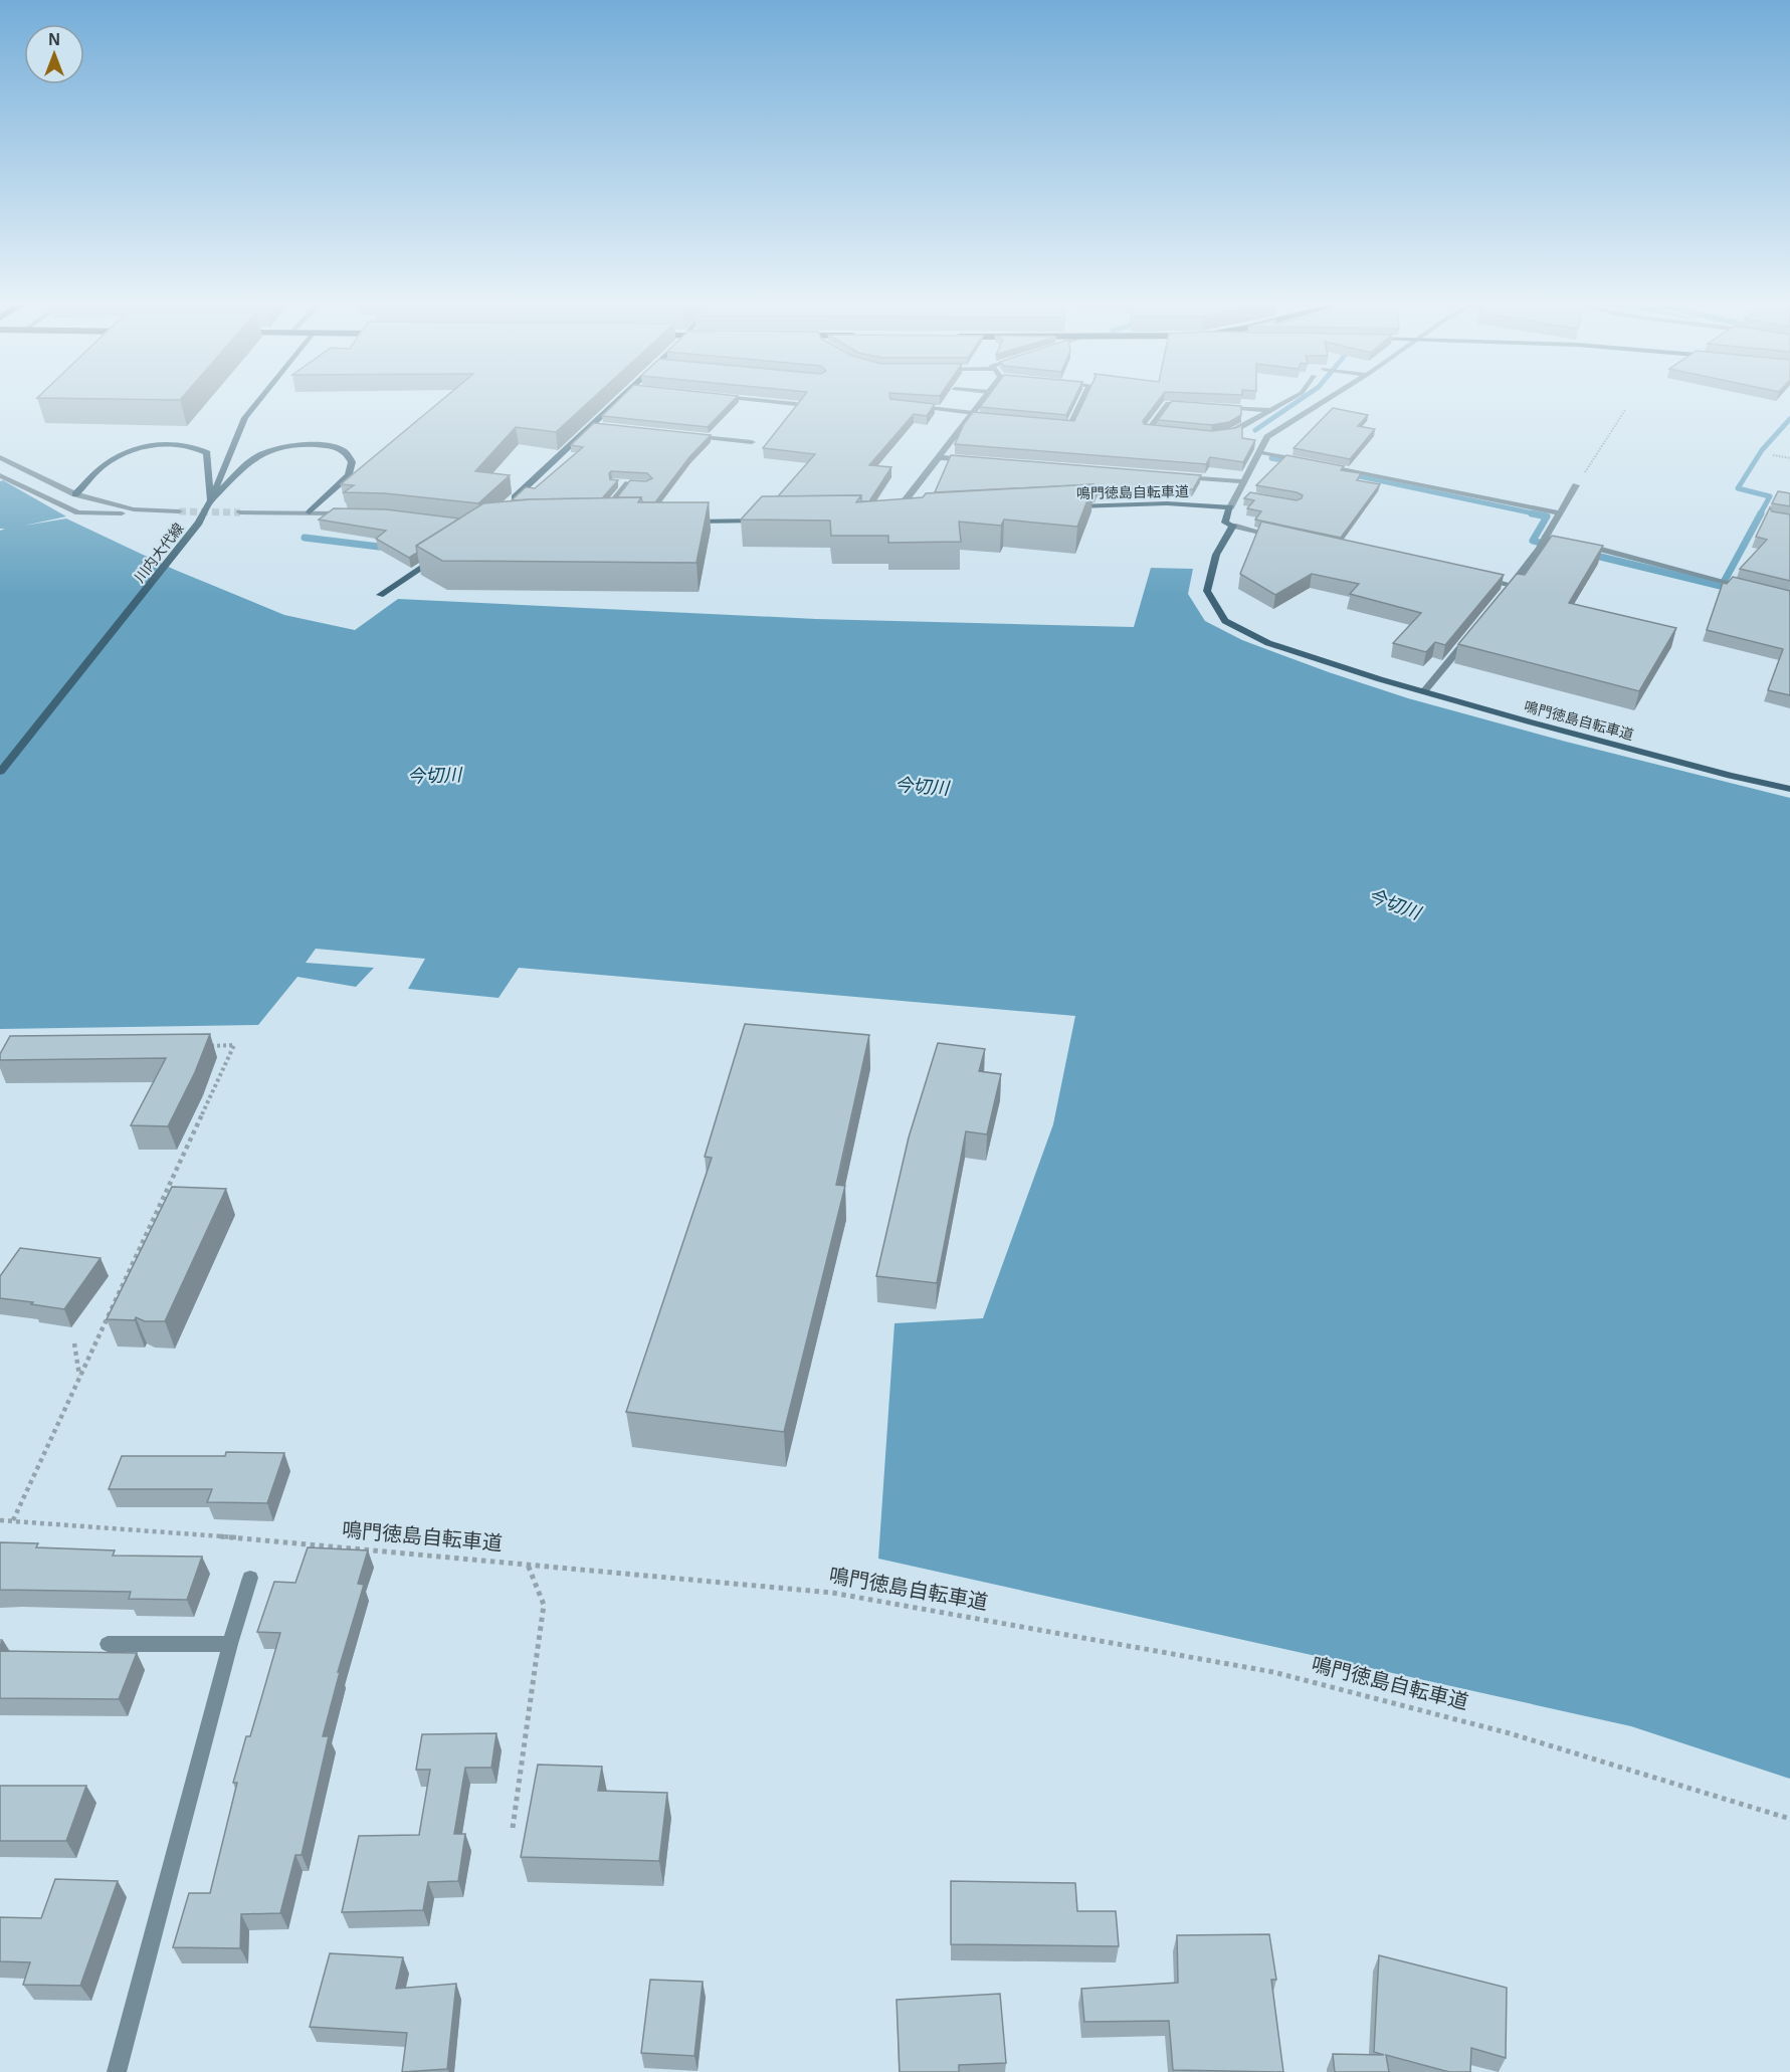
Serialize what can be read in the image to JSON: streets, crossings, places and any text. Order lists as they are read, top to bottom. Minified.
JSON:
{"streets":{"main road":["鳴門徳島自転車道","川内大代線"]},"water":["今切川"],"north":"top"}
